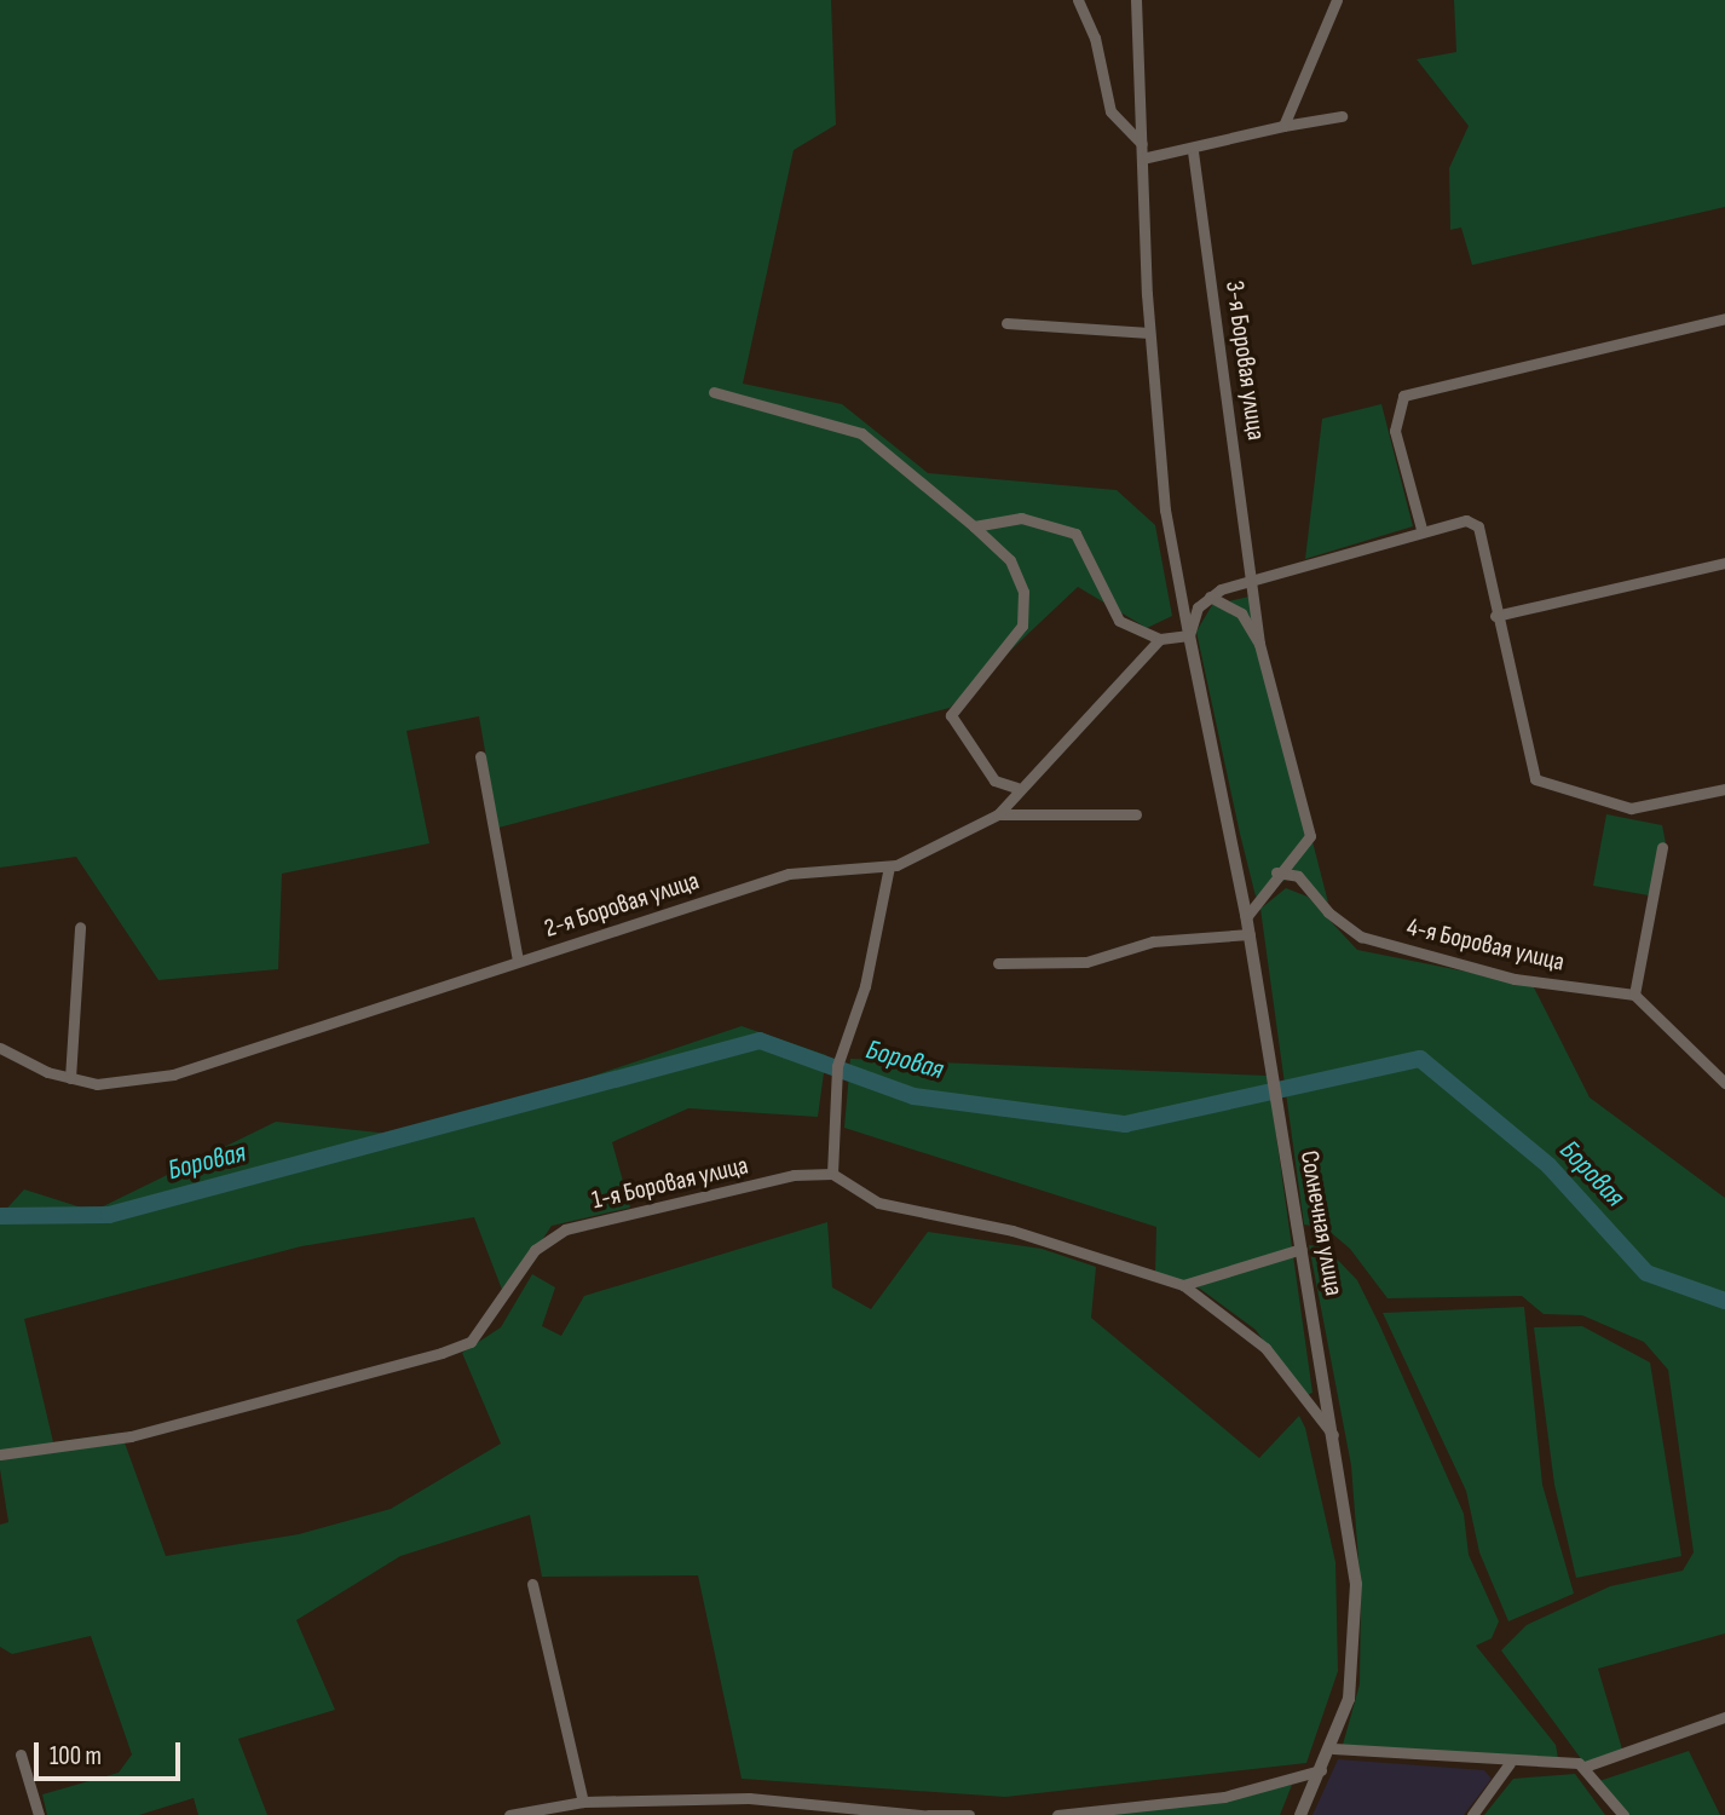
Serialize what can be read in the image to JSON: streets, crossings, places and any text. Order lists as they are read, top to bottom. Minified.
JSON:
{"streets":{"street":["3-я Боровая улица","2-я Боровая улица","4-я Боровая улица","1-я Боровая улица","Солнечная улица"]},"water":["Боровая"],"scale_bar":"100 m"}
